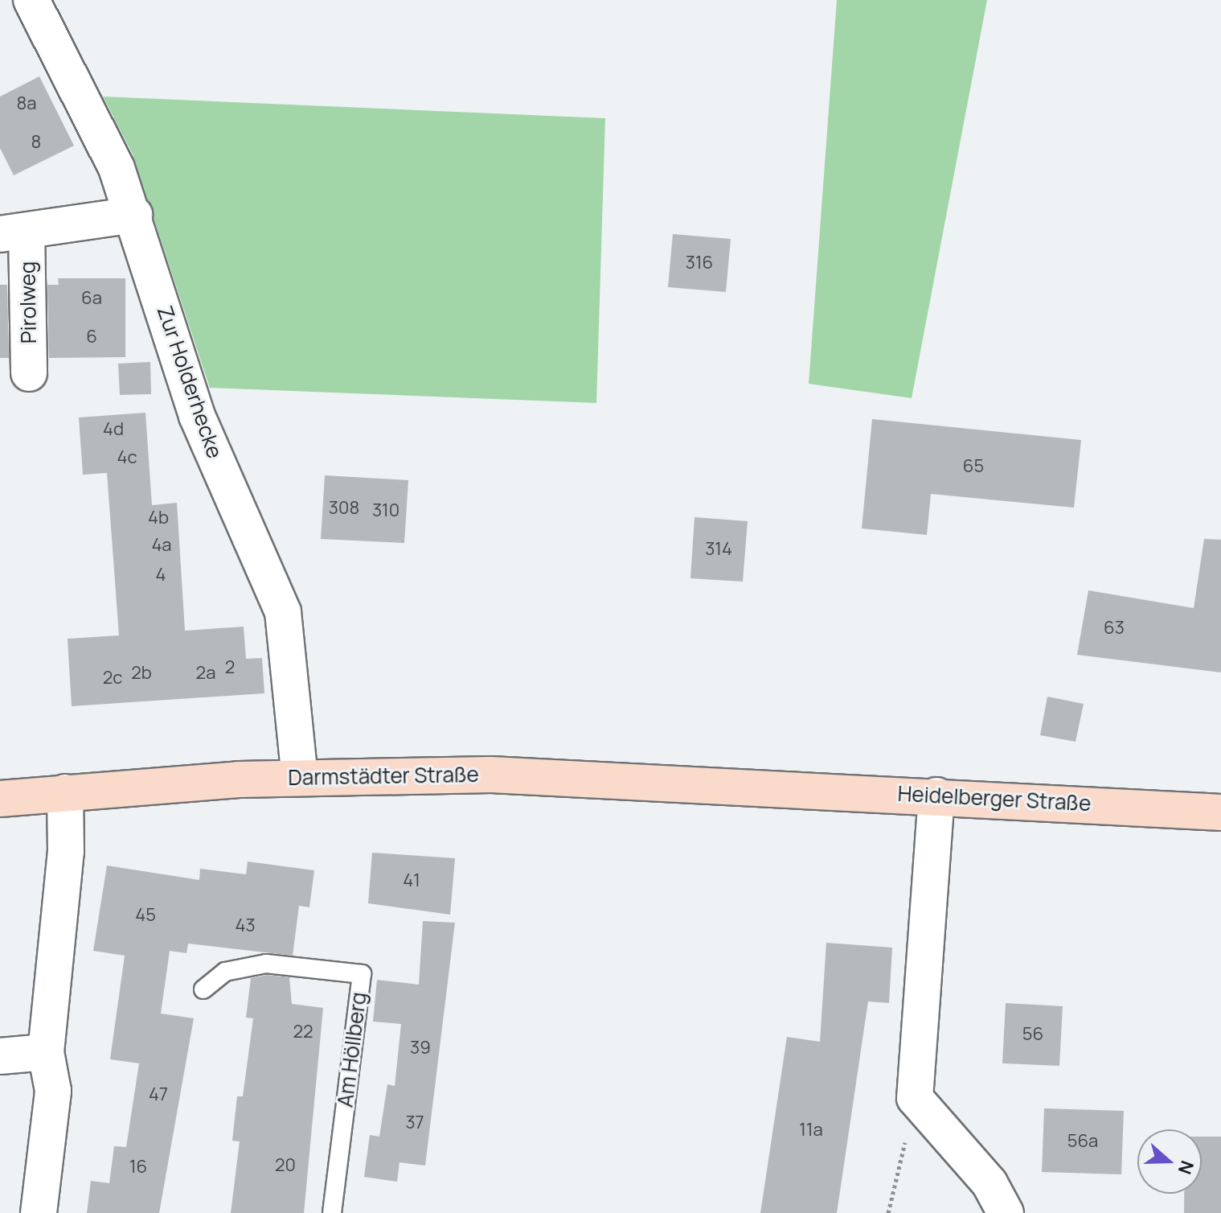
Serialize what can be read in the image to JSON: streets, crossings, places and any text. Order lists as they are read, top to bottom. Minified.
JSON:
{"streets":{"main road":["Darmstädter Straße","Heidelberger Straße"],"street":["Pirolweg","Zur Holderhecke"],"lane":["Am Höllberg"]},"crossings":[["Pirolweg","Zur Holderhecke"],["Zur Holderhecke","Darmstädter Straße"],["Darmstädter Straße","Heidelberger Straße"]],"house_numbers":["8a","8","316","6a","6","4d","4c","65","308","310","4b","4a","314","4","63","2","2b","2a","2c","41","45","43","22","56","39","47","37","11a","56a","20","16"],"north":"right"}
